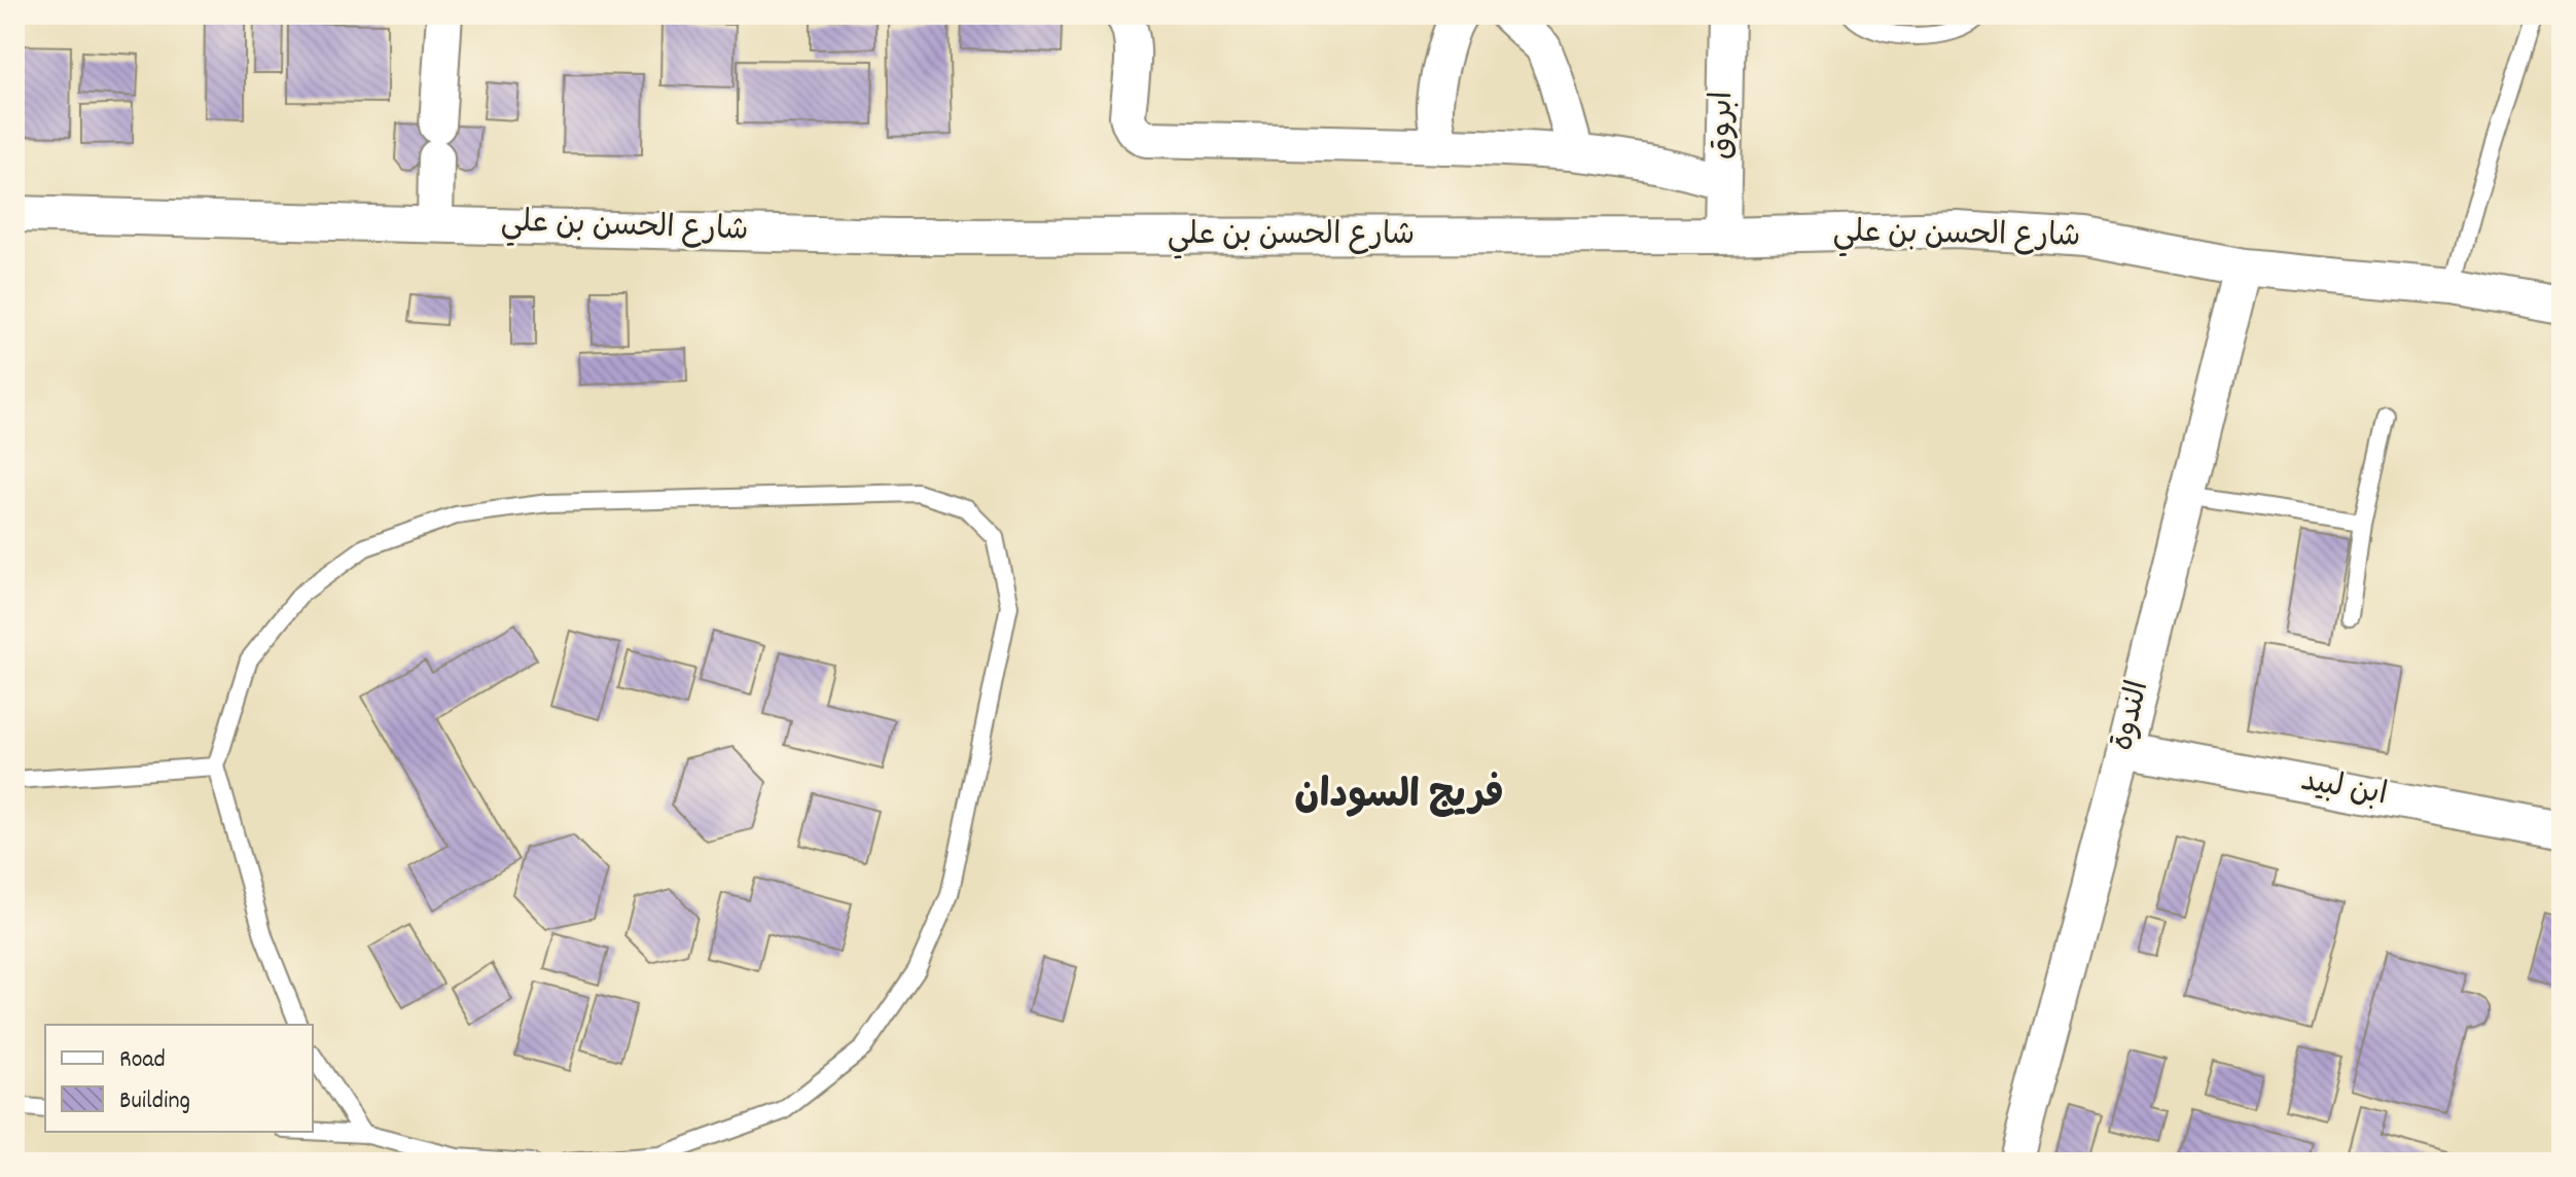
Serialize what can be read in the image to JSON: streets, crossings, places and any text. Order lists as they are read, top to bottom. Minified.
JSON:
{"streets":{"street":["ابروق","شارع الحسن بن علي","الندوة","ابن لبيد"]},"crossings":[["ابروق","شارع الحسن بن علي"],["شارع الحسن بن علي","الندوة"],["الندوة","ابن لبيد"]],"districts":["فريج السودان"],"legend":["Road","Building"]}
